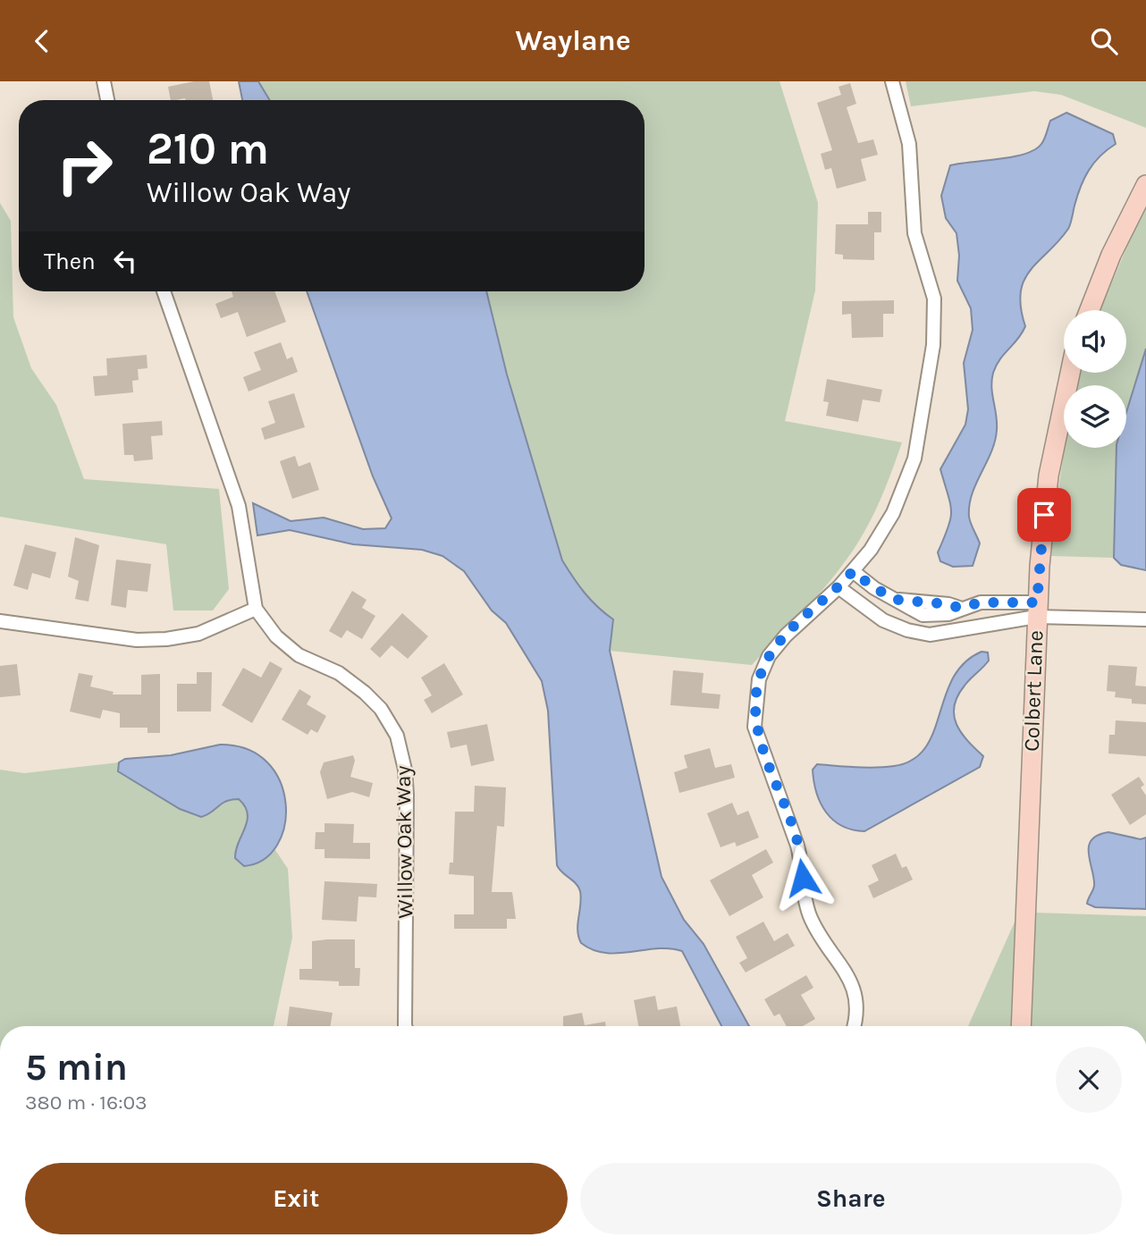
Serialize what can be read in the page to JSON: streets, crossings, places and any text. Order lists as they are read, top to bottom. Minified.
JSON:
{"streets":{"street":["Colbert Lane","Willow Oak Way"]},"page":{"header":"Waylane","turn":["210 m","Willow Oak Way"],"then":"Then","heading":["5 min","380 m · 16:03"],"buttons":["Exit","Share"]}}
